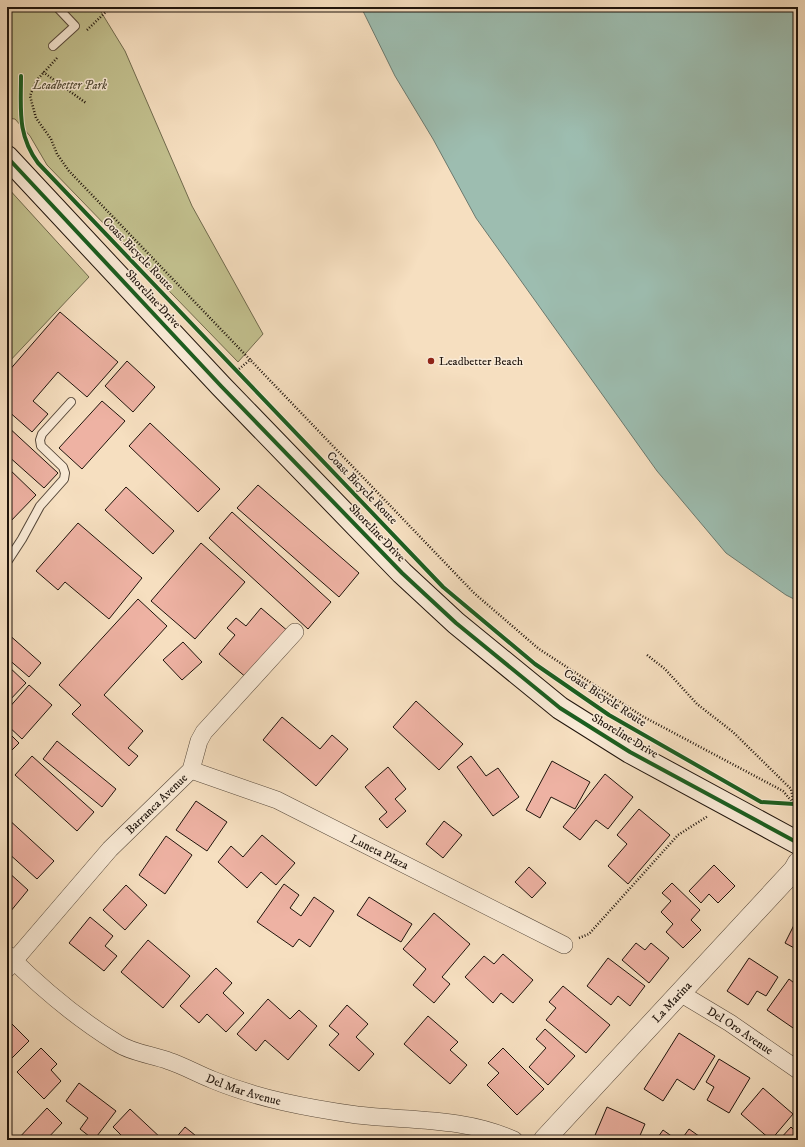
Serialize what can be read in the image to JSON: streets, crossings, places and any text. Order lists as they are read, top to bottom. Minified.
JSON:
{"streets":{"main road":["Shoreline Drive"],"street":["Barranca Avenue","Luneta Plaza","La Marina","Del Oro Avenue","Del Mar Avenue"],"cycle path":["Coast Bicycle Route"]},"crossings":[["Barranca Avenue","Luneta Plaza"],["Barranca Avenue","Del Mar Avenue"],["La Marina","Del Oro Avenue"]],"parks":["Leadbetter Park"],"places":["Leadbetter Beach"]}
